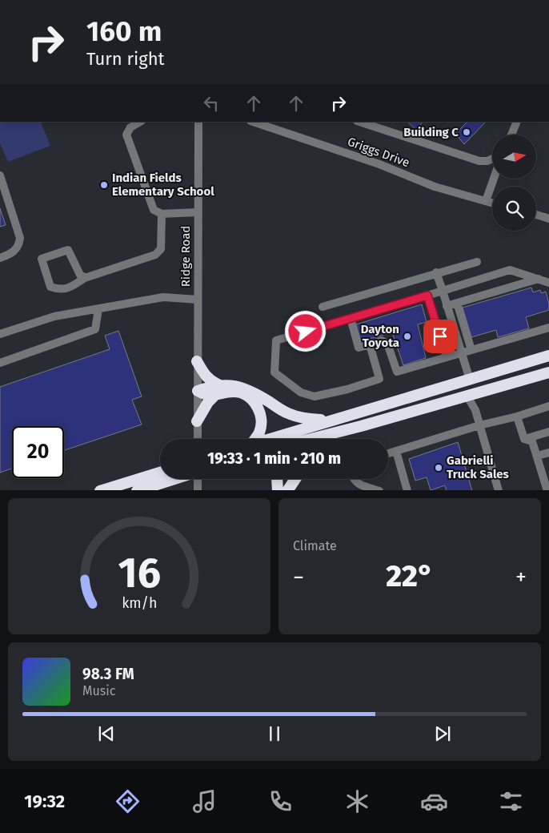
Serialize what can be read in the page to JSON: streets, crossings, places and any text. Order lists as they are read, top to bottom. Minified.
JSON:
{"streets":{"street":["Griggs Drive","Ridge Road"]},"places":["Building C","Indian Fields Elementary School","Dayton Toyota","Gabrielli Truck Sales"],"north":"right","page":{"turn":["160 m","Turn right"],"limit":"20","trip":"19:33 · 1 min · 210 m","tile":"Climate","heat":["−","22°","+"],"song":["98.3 FM","Music"],"tabs":"19:32","gauge":["16","km/h"]}}
